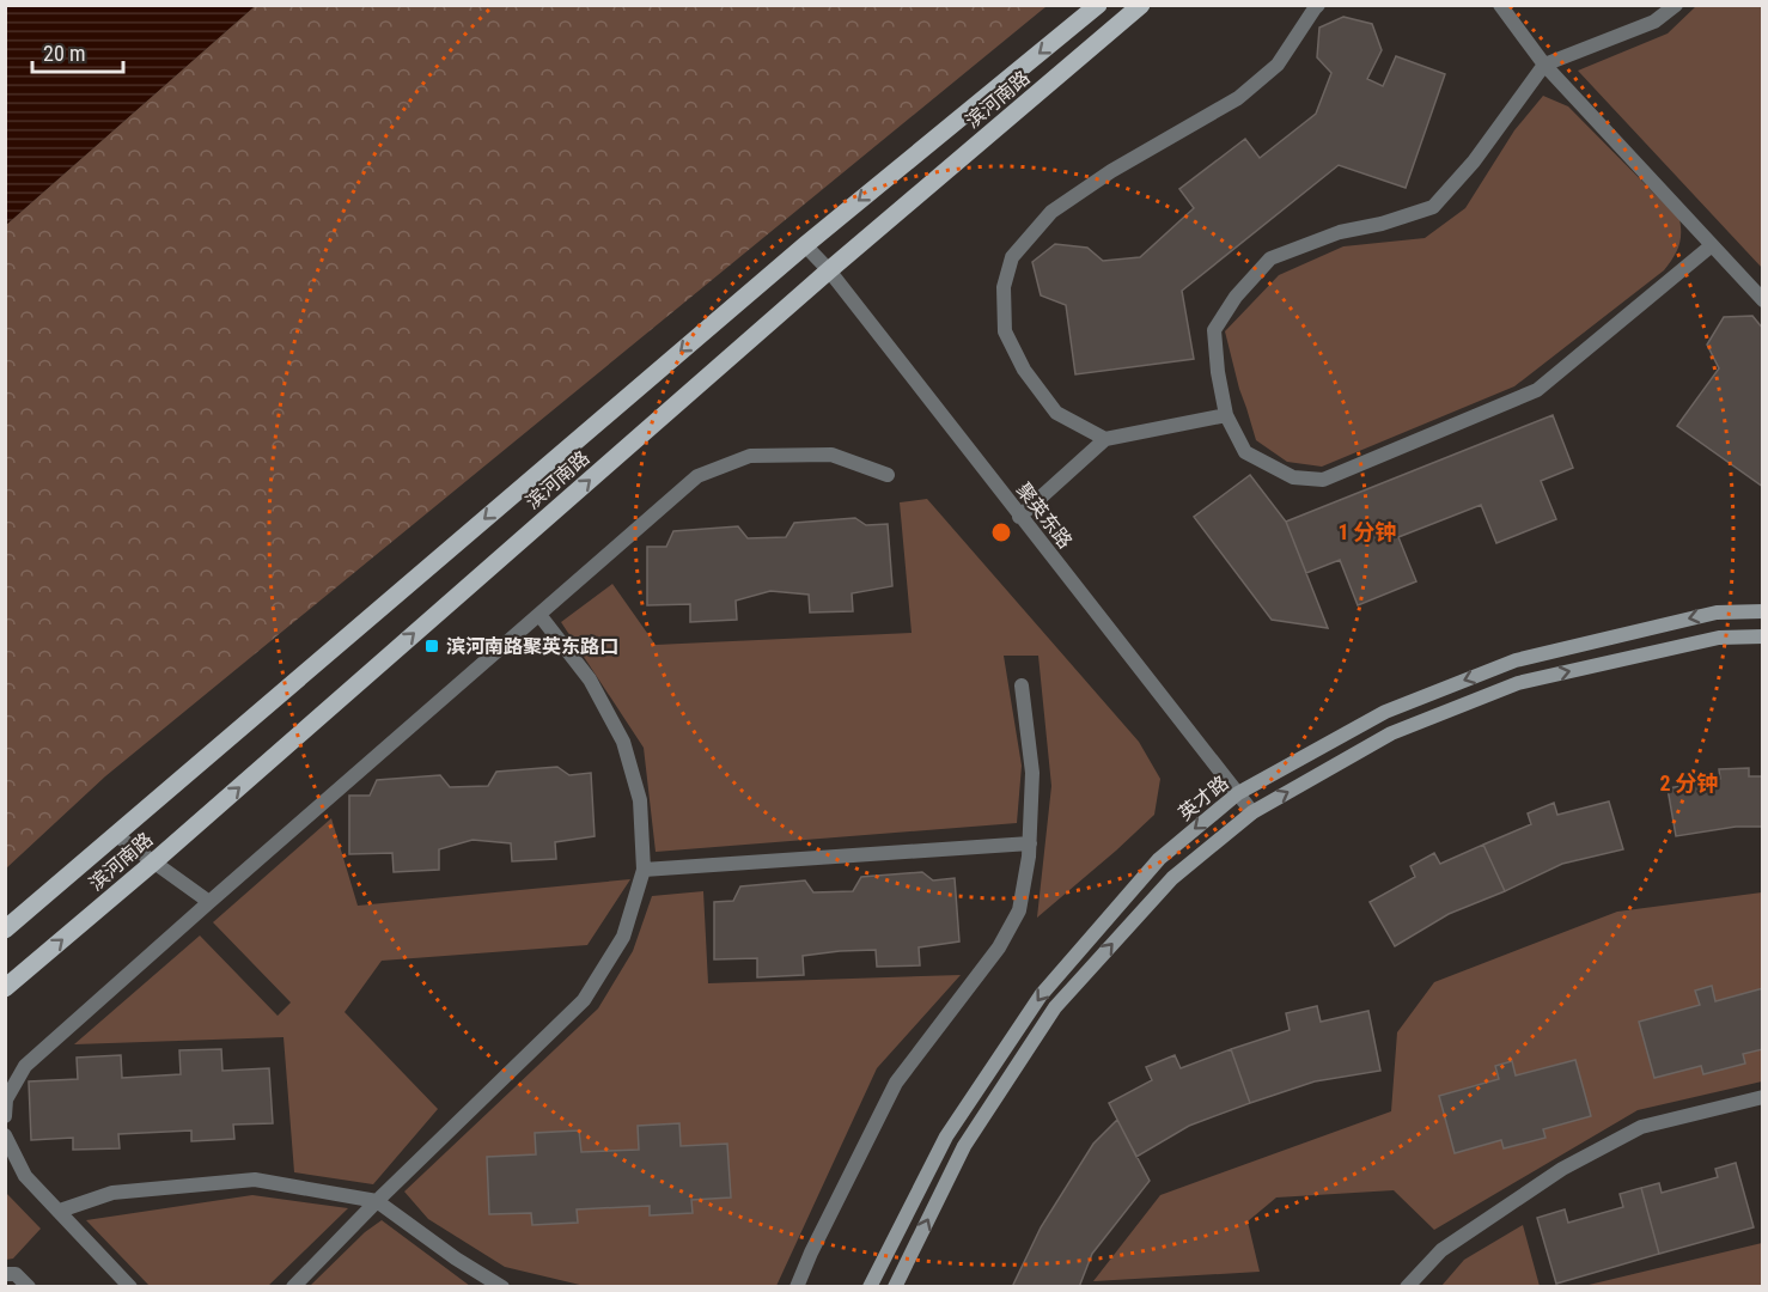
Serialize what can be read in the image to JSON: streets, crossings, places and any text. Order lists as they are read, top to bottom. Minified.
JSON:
{"streets":{"main road":["滨河南路","英才路"],"street":["聚英东路"]},"crossings":[["滨河南路","聚英东路"],["聚英东路","英才路"]],"places":{"transit":["滨河南路聚英东路口"]},"scale_bar":"20 m","rings":["1 分钟","2 分钟"]}
